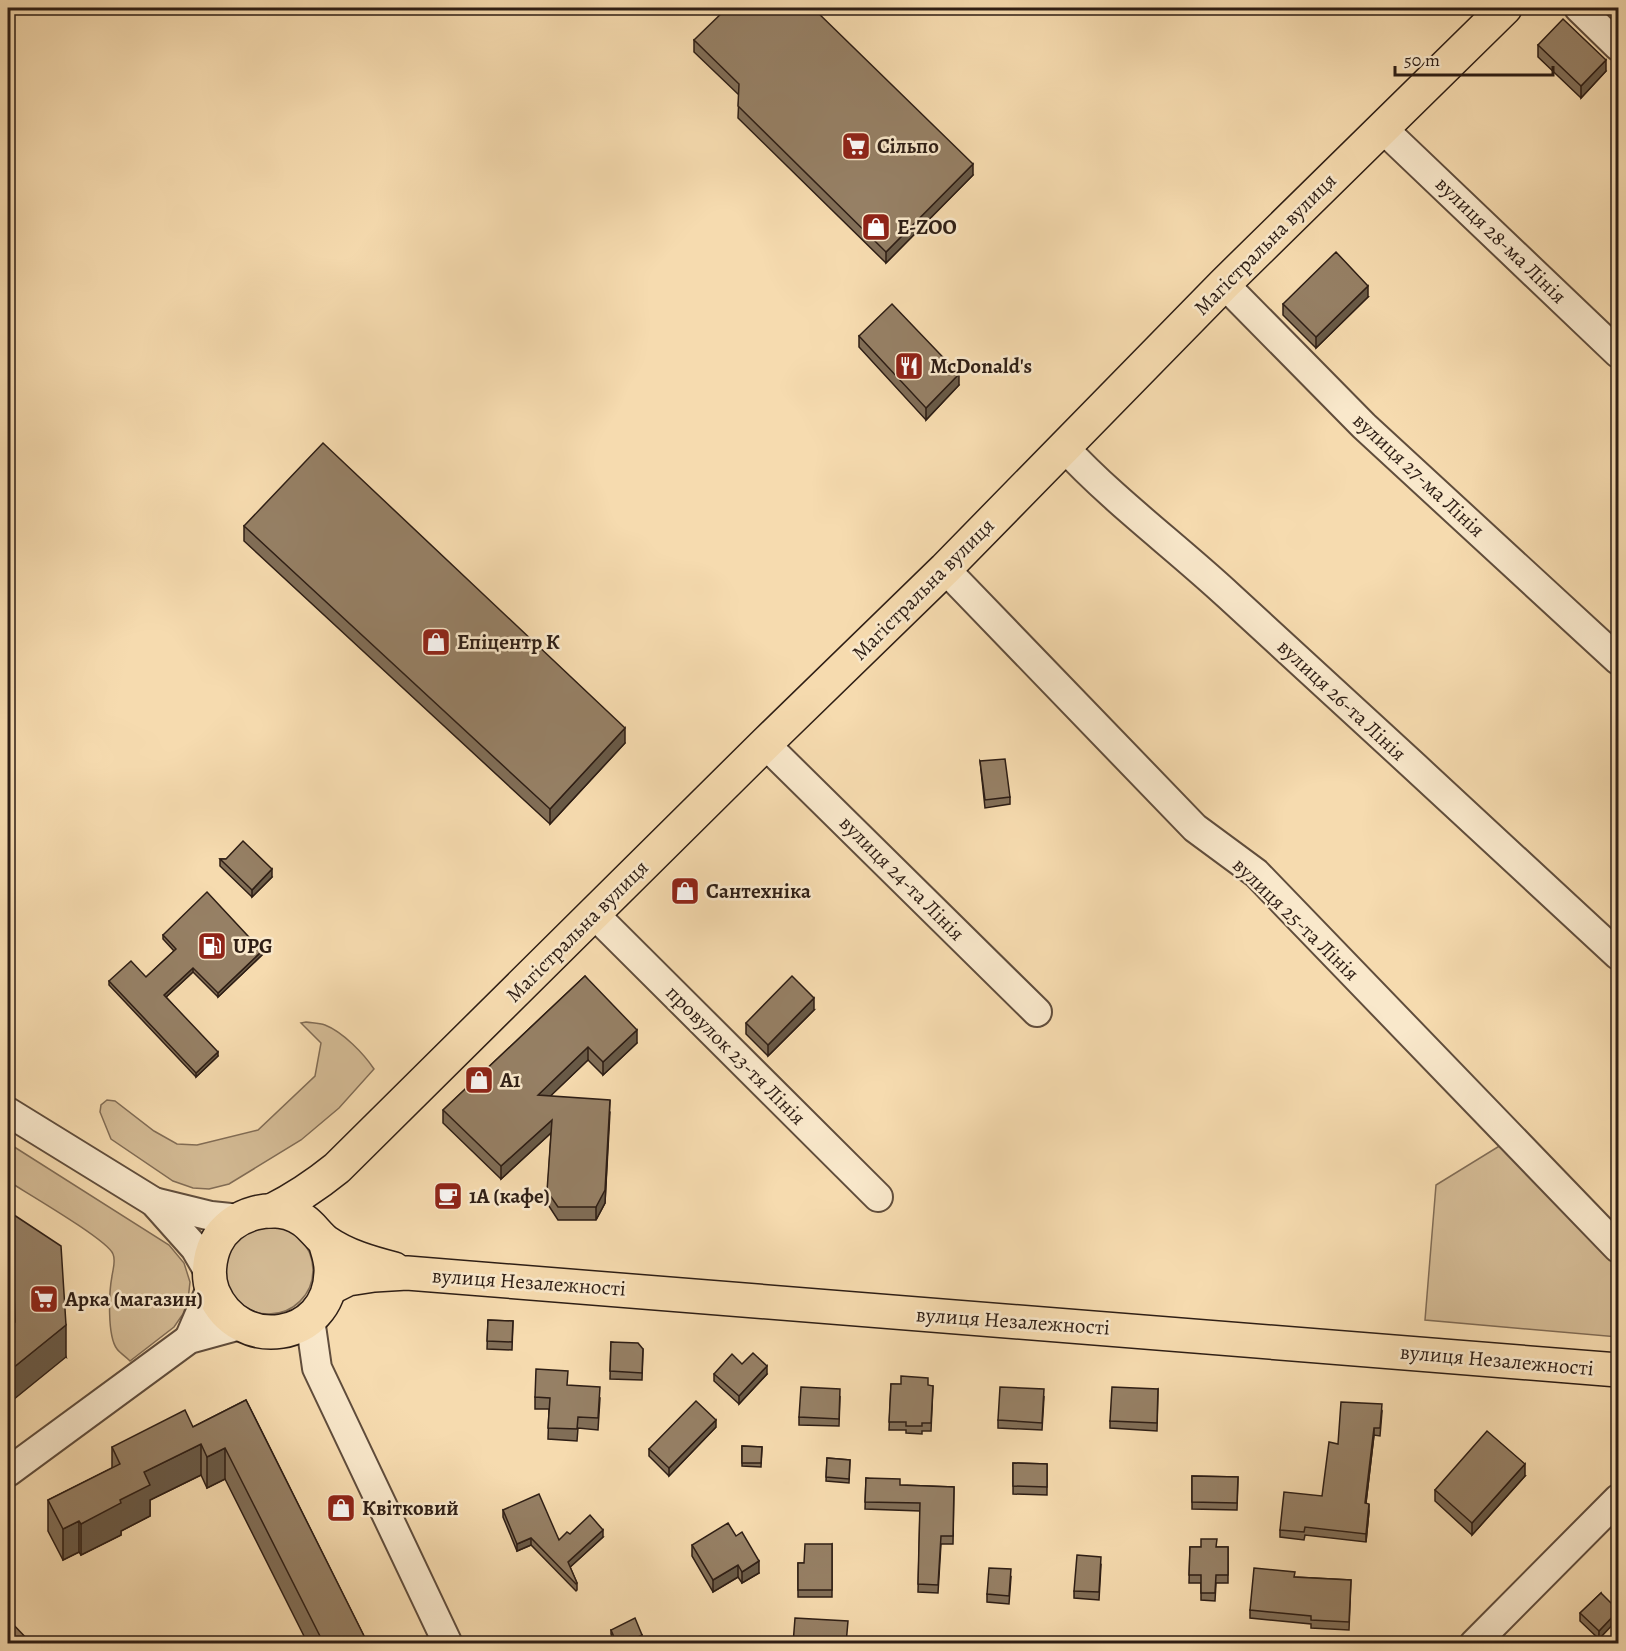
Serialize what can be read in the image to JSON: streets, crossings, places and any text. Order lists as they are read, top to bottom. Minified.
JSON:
{"streets":{"main road":["Магістральна вулиця","вулиця Незалежності"],"street":["вулиця 28-ма Лінія","вулиця 27-ма Лінія","вулиця 26-та Лінія","вулиця 24-та Лінія","вулиця 25-та Лінія","провулок 23-тя Лінія"]},"crossings":[["вулиця 28-ма Лінія","Магістральна вулиця"],["Магістральна вулиця","вулиця 27-ма Лінія"],["Магістральна вулиця","вулиця 26-та Лінія"],["Магістральна вулиця","вулиця 24-та Лінія"],["Магістральна вулиця","вулиця 25-та Лінія"],["Магістральна вулиця","провулок 23-тя Лінія"]],"places":{"supermarket":["Сільпо","Арка (магазин)"],"shop":["E-ZOO","Епіцентр К","Сантехніка","А1","Квітковий"],"restaurant":["McDonald's"],"fuel station":["UPG"],"cafe":["1А (кафе)"]},"scale_bar":"50 m"}
